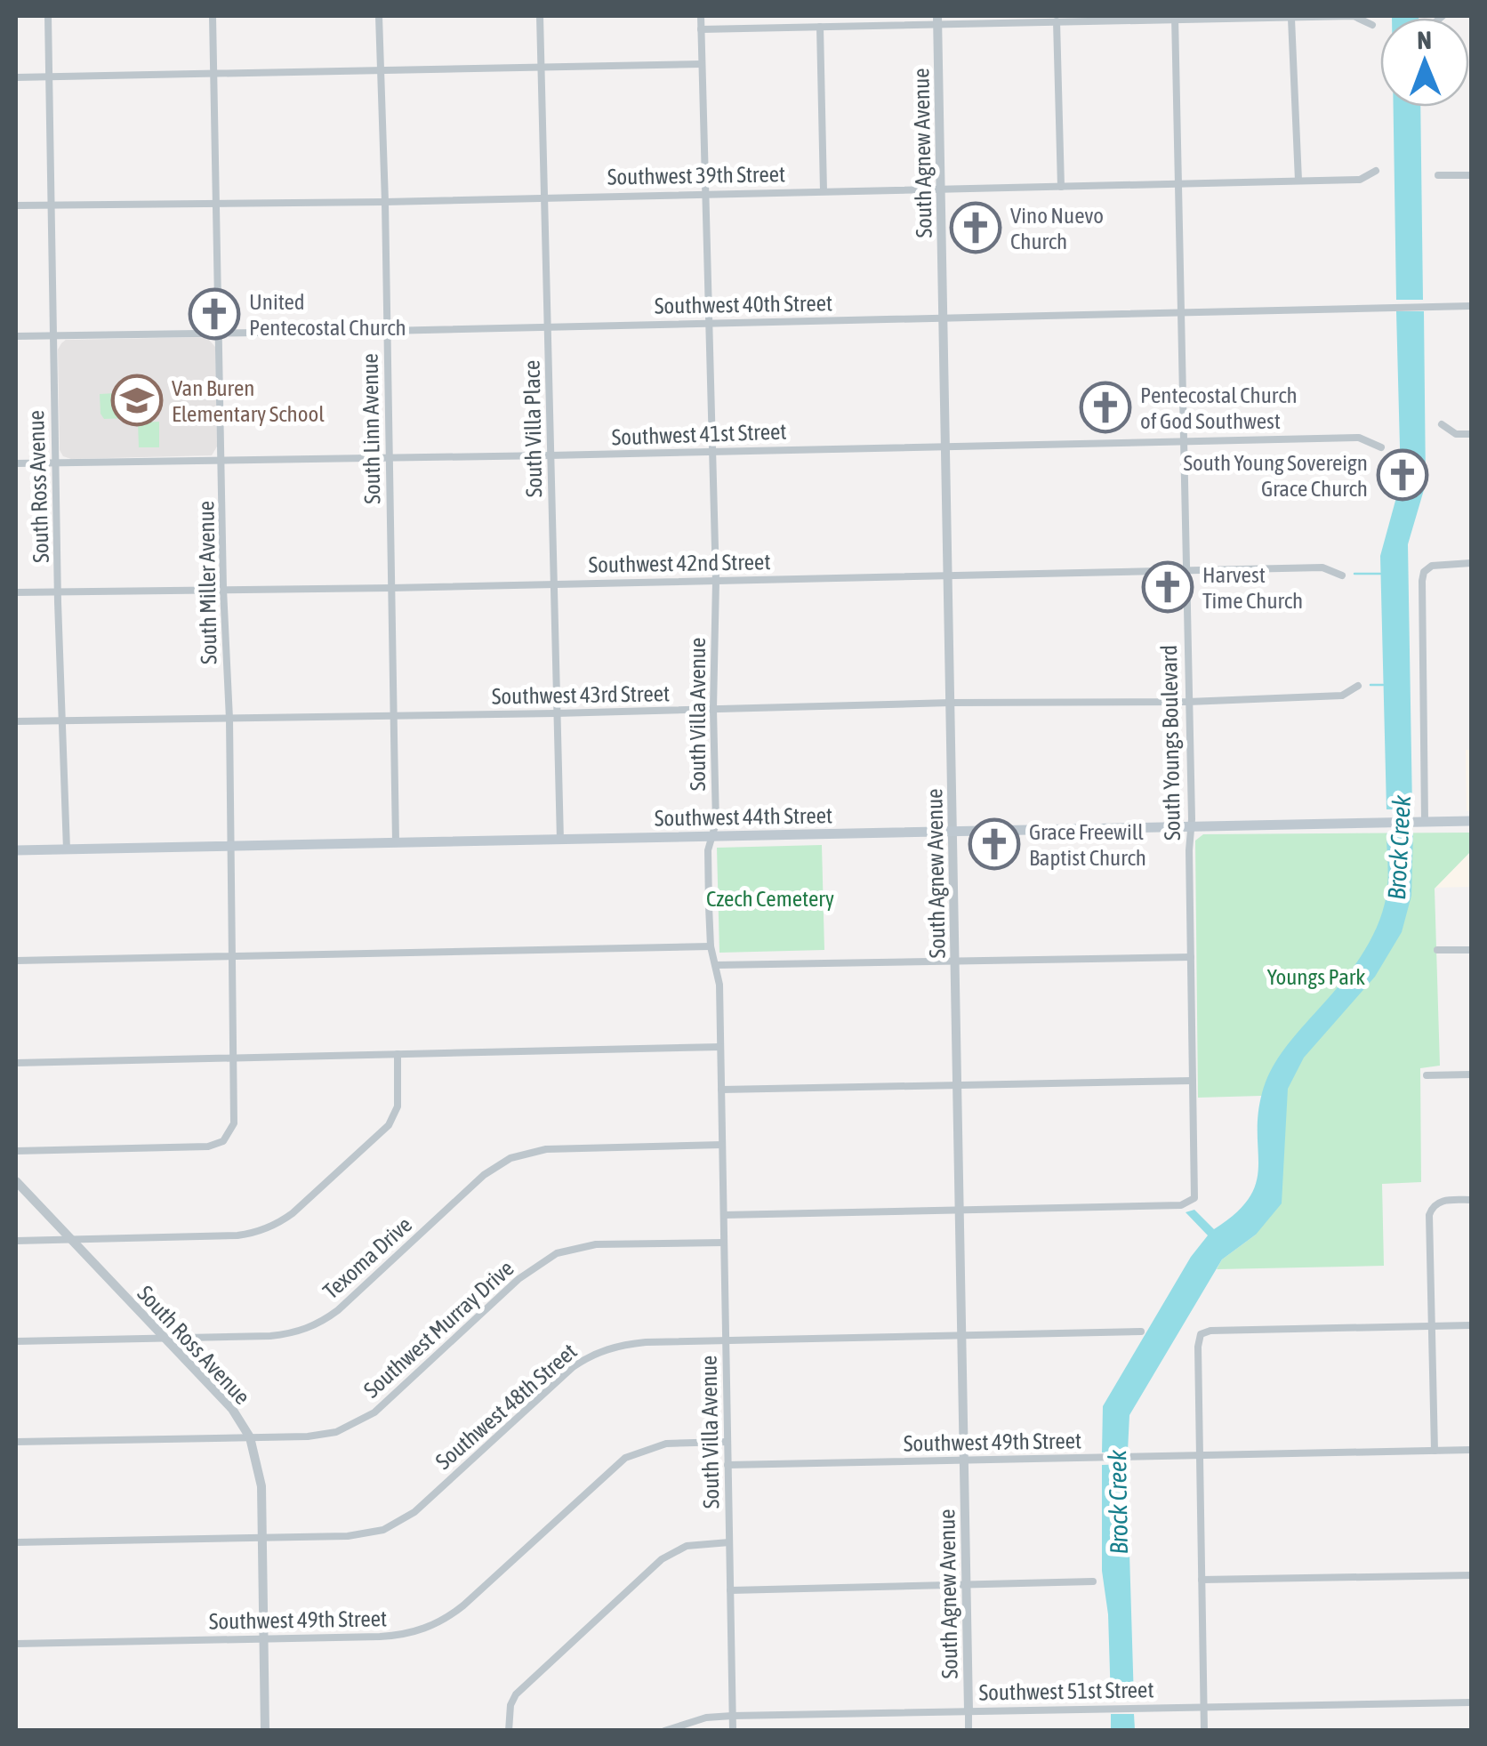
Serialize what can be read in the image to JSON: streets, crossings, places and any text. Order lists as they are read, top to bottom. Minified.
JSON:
{"streets":{"main road":["Southwest 44th Street"],"street":["South Agnew Avenue","Southwest 39th Street","Southwest 40th Street","South Linn Avenue","South Villa Place","Southwest 41st Street","South Ross Avenue","Southwest 42nd Street","South Miller Avenue","Southwest 43rd Street","South Villa Avenue","South Youngs Boulevard","Texoma Drive","Southwest Murray Drive","Southwest 48th Street","Southwest 49th Street","Southwest 51st Street"]},"crossings":[["South Agnew Avenue","Southwest 39th Street"],["South Agnew Avenue","Southwest 40th Street"],["South Agnew Avenue","Southwest 41st Street"],["South Agnew Avenue","Southwest 42nd Street"],["South Agnew Avenue","Southwest 43rd Street"],["South Agnew Avenue","South Youngs Boulevard"],["South Agnew Avenue","Southwest 44th Street"],["South Agnew Avenue","Southwest 48th Street"],["South Agnew Avenue","Southwest 49th Street"],["South Agnew Avenue","Southwest 51st Street"],["Southwest 39th Street","South Linn Avenue"],["Southwest 39th Street","South Villa Place"],["Southwest 39th Street","South Ross Avenue"],["Southwest 39th Street","South Miller Avenue"],["Southwest 39th Street","South Villa Avenue"],["Southwest 39th Street","South Youngs Boulevard"],["Southwest 40th Street","South Linn Avenue"],["Southwest 40th Street","South Villa Place"],["Southwest 40th Street","South Ross Avenue"],["Southwest 40th Street","South Miller Avenue"],["Southwest 40th Street","South Villa Avenue"],["Southwest 40th Street","South Youngs Boulevard"],["South Linn Avenue","Southwest 41st Street"],["South Linn Avenue","Southwest 42nd Street"],["South Linn Avenue","Southwest 43rd Street"],["South Linn Avenue","Southwest 44th Street"],["South Villa Place","Southwest 41st Street"],["South Villa Place","Southwest 42nd Street"],["South Villa Place","Southwest 43rd Street"],["South Villa Place","Southwest 44th Street"],["Southwest 41st Street","South Ross Avenue"],["Southwest 41st Street","South Miller Avenue"],["Southwest 41st Street","South Villa Avenue"],["Southwest 41st Street","South Youngs Boulevard"],["South Ross Avenue","Southwest 42nd Street"],["South Ross Avenue","Southwest 43rd Street"],["South Ross Avenue","Southwest 44th Street"],["South Ross Avenue","Texoma Drive"],["South Ross Avenue","Southwest Murray Drive"],["South Ross Avenue","Southwest 48th Street"],["South Ross Avenue","Southwest 49th Street"],["Southwest 42nd Street","South Miller Avenue"],["Southwest 42nd Street","South Villa Avenue"],["Southwest 42nd Street","South Youngs Boulevard"],["South Miller Avenue","Southwest 43rd Street"],["South Miller Avenue","Southwest 44th Street"],["Southwest 43rd Street","South Villa Avenue"],["Southwest 43rd Street","South Youngs Boulevard"],["South Villa Avenue","Southwest 44th Street"],["South Villa Avenue","Texoma Drive"],["South Villa Avenue","Southwest Murray Drive"],["South Villa Avenue","Southwest 48th Street"],["South Villa Avenue","Southwest 49th Street"],["South Villa Avenue","Southwest 51st Street"],["South Youngs Boulevard","Southwest 44th Street"]],"water":["Brock Creek"],"parks":["Czech Cemetery","Youngs Park"],"places":{"church":["Vino Nuevo Church","United Pentecostal Church","Pentecostal Church of God Southwest","South Young Sovereign Grace Church","Harvest Time Church","Grace Freewill Baptist Church"],"school or university":["Van Buren Elementary School"]},"north":"top"}
